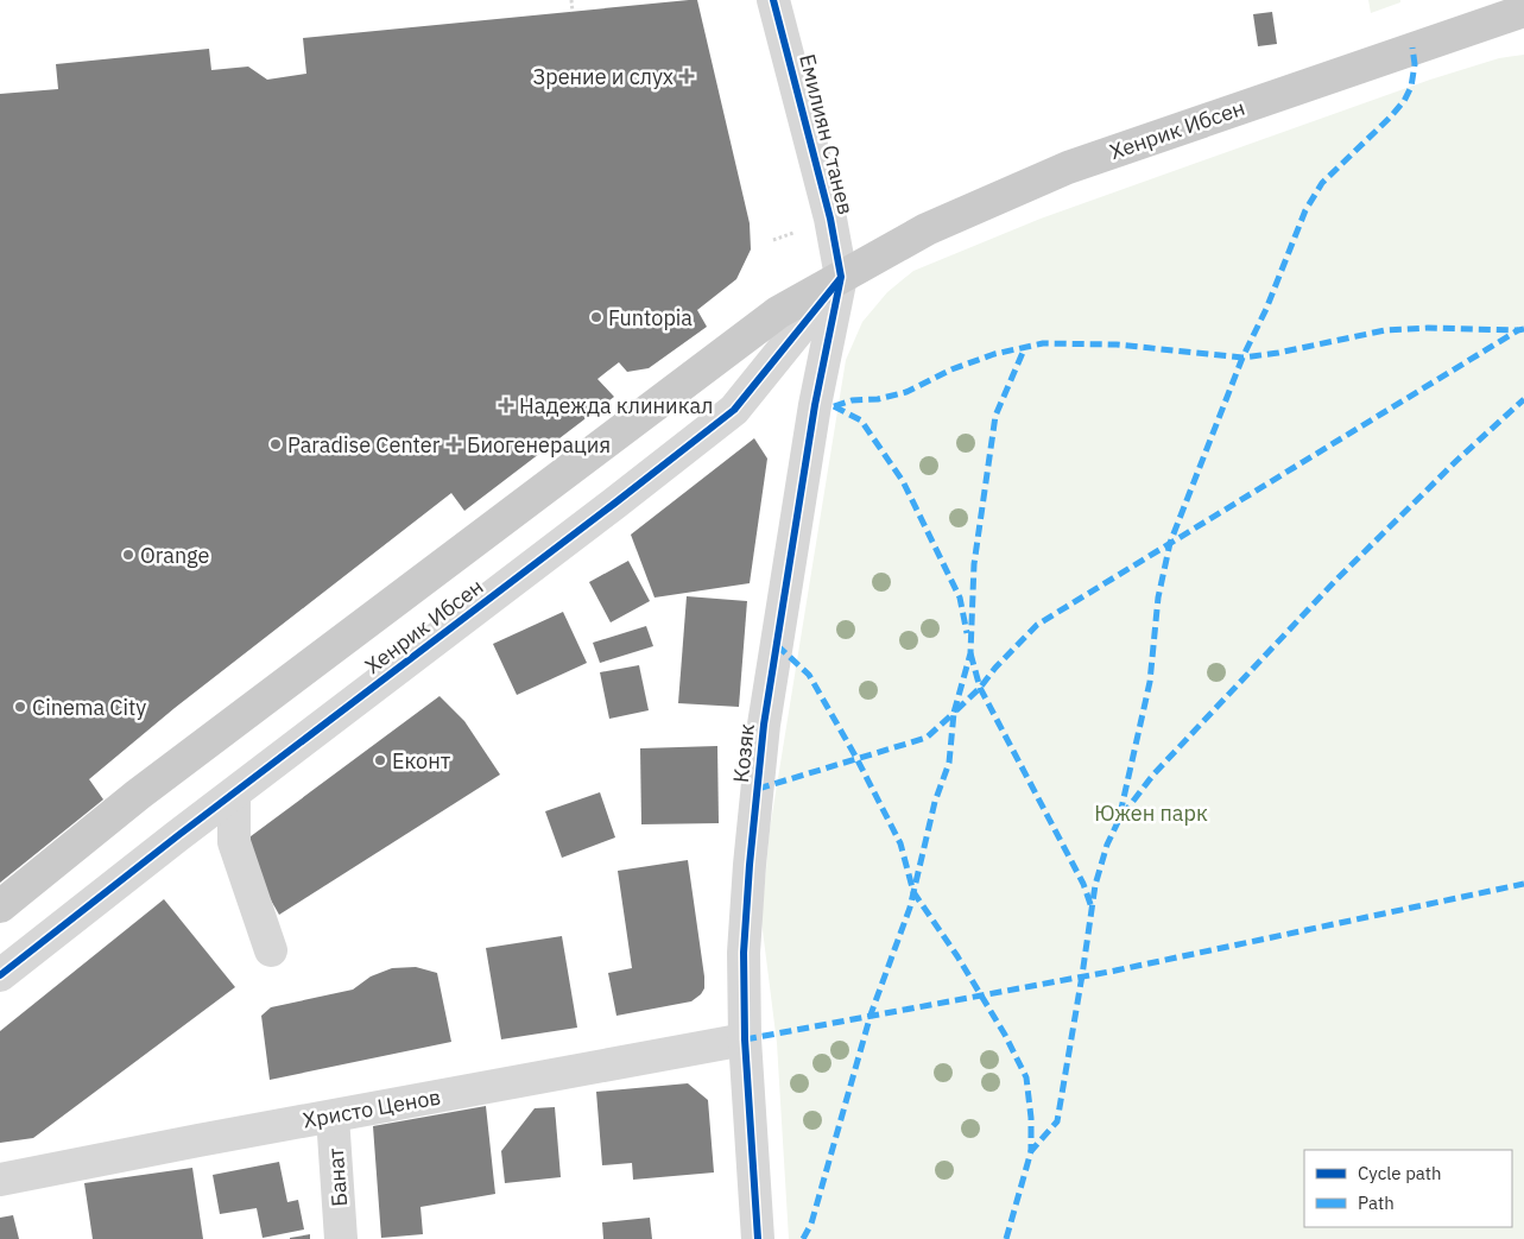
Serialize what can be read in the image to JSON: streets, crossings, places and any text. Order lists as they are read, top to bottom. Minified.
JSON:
{"streets":{"main road":["Хенрик Ибсен"],"street":["Емилиян Станев","Козяк","Христо Ценов","Банат"]},"crossings":[["Хенрик Ибсен","Емилиян Станев"],["Хенрик Ибсен","Козяк"],["Емилиян Станев","Козяк"],["Козяк","Христо Ценов"],["Христо Ценов","Банат"]],"parks":["Южен парк"],"places":{"health":["Зрение и слух","Надежда клиникал","Биогенерация"],"other":["Funtopia","Paradise Center","Orange","Cinema City","Еконт"]},"legend":["Cycle path","Path"]}
